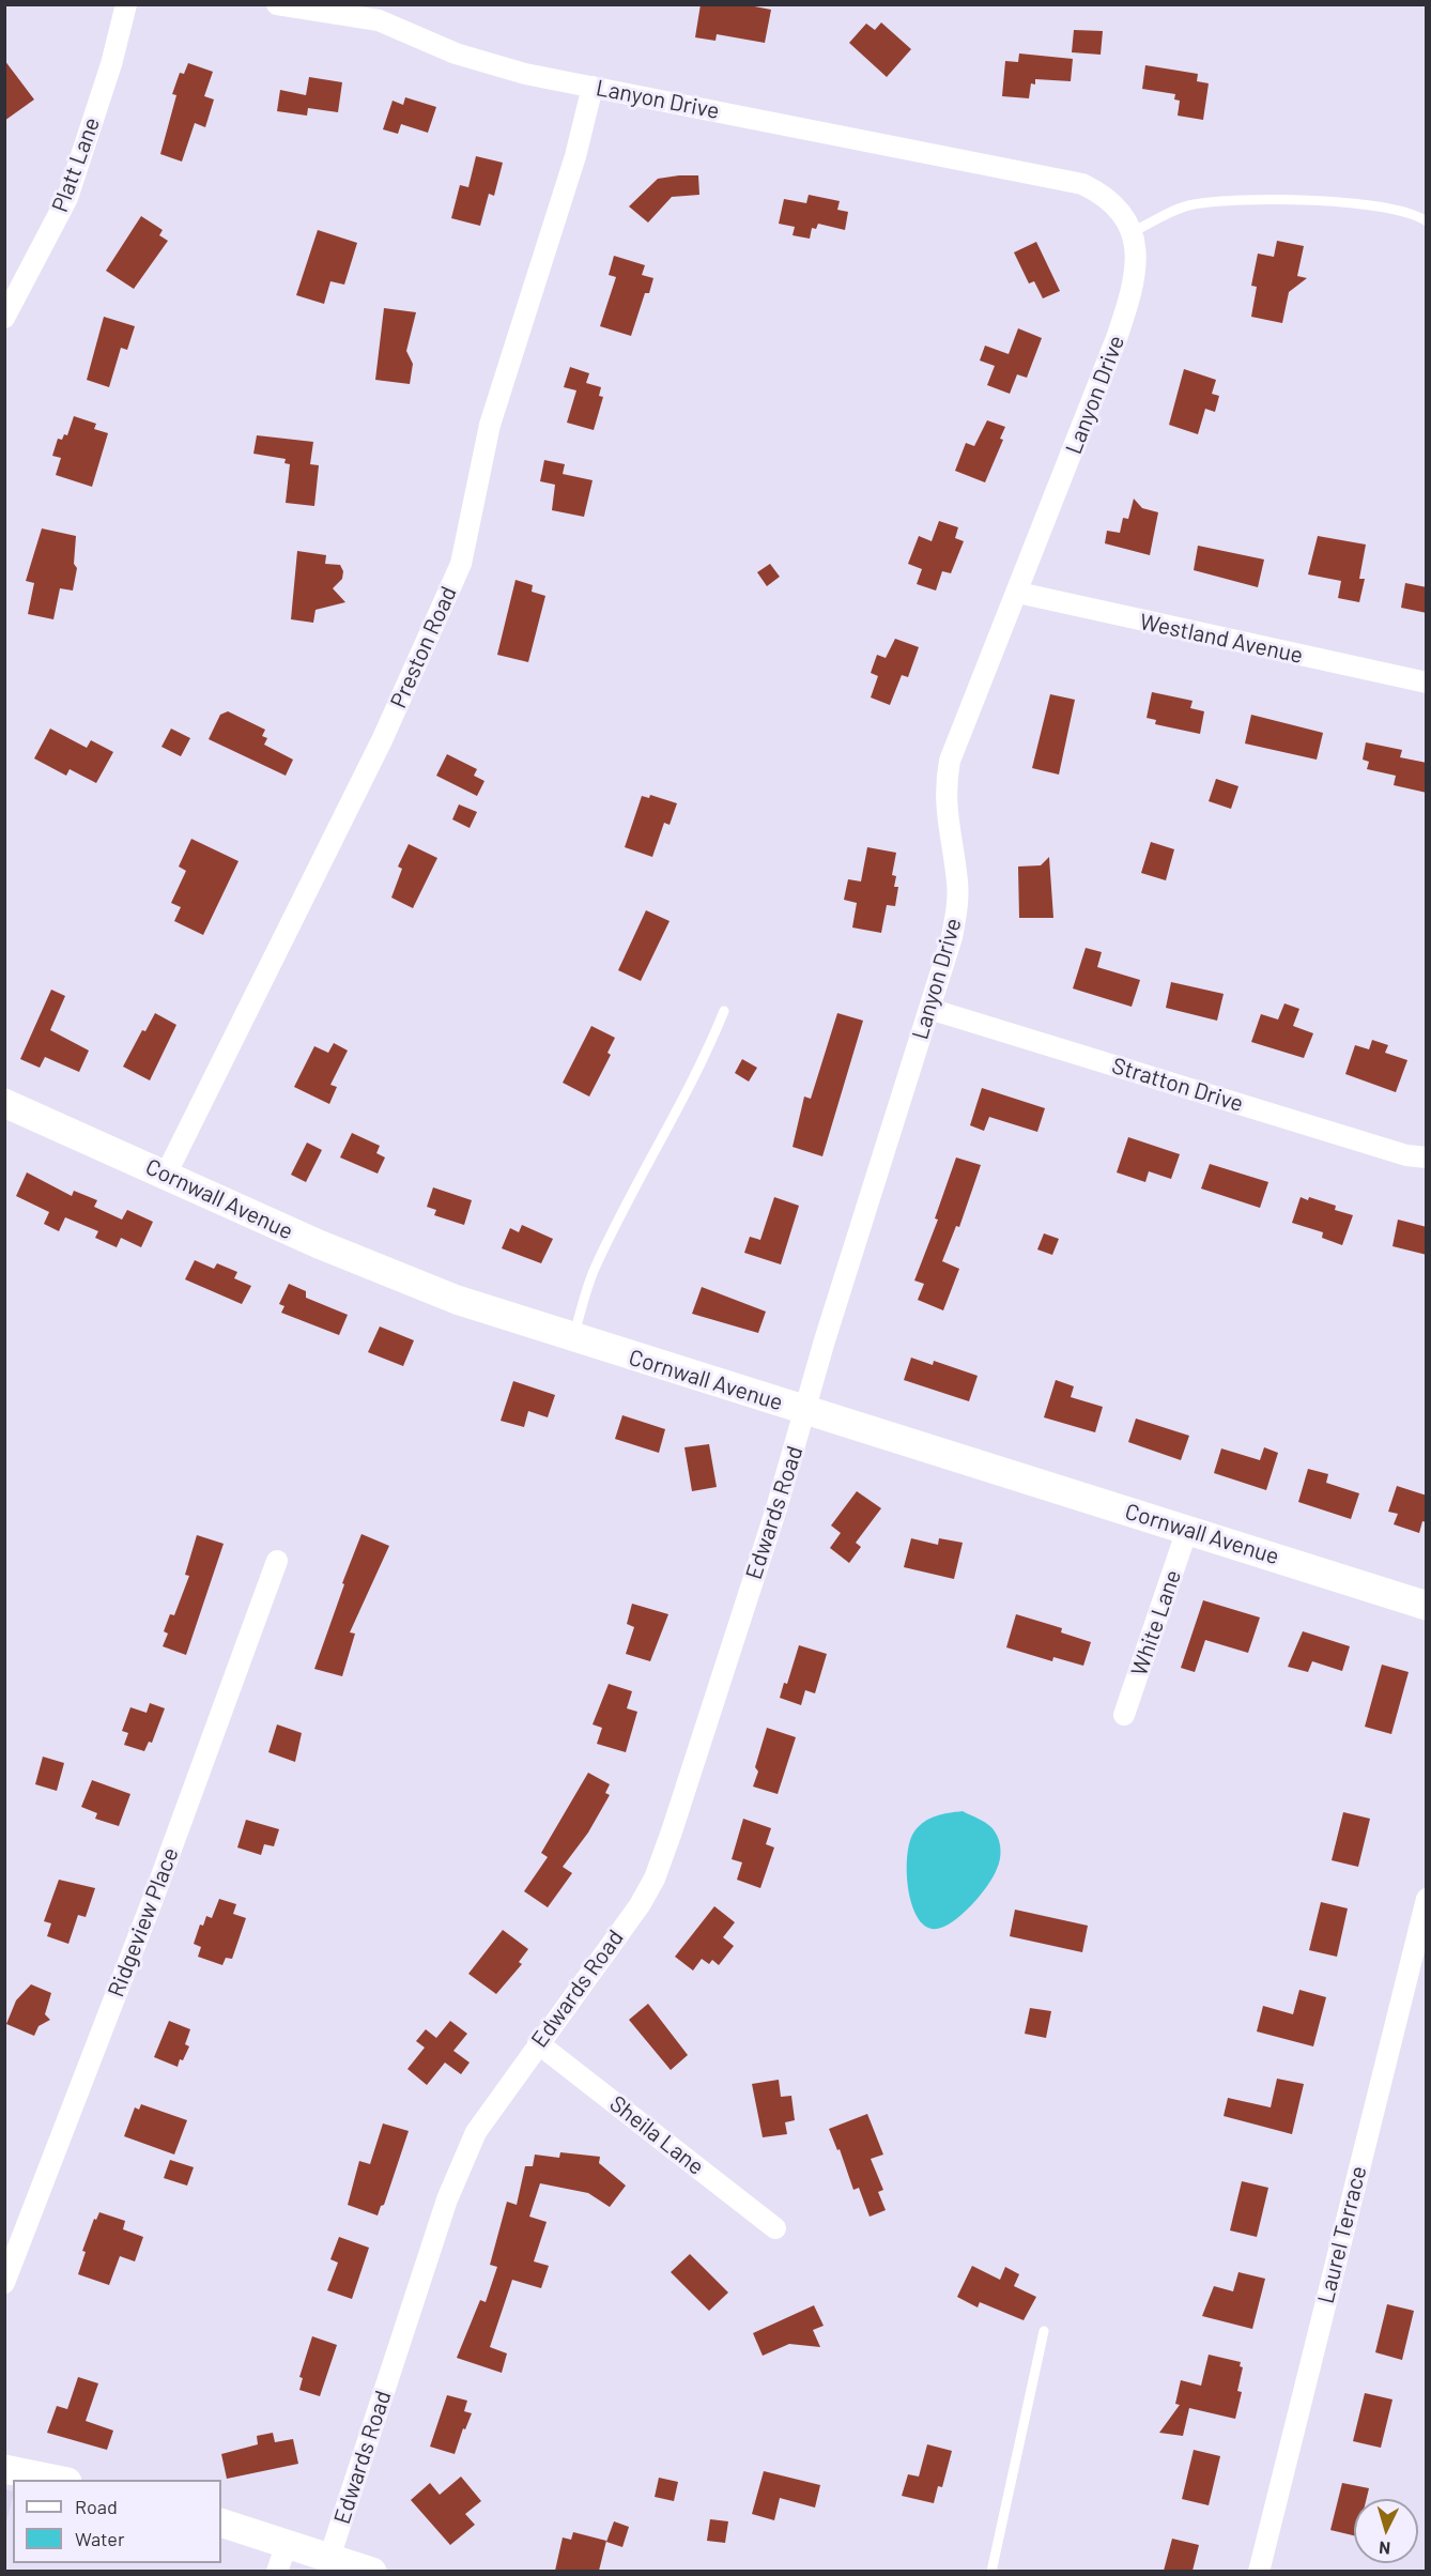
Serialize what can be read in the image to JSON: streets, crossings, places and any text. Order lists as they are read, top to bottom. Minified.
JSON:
{"streets":{"street":["Lanyon Drive","Platt Lane","Westland Avenue","Preston Road","Stratton Drive","Cornwall Avenue","Edwards Road","White Lane","Ridgeview Place","Sheila Lane","Laurel Terrace"]},"crossings":[["Lanyon Drive","Westland Avenue"],["Lanyon Drive","Preston Road"],["Lanyon Drive","Stratton Drive"],["Lanyon Drive","Cornwall Avenue"],["Lanyon Drive","Edwards Road"],["Preston Road","Cornwall Avenue"],["Cornwall Avenue","Edwards Road"],["Cornwall Avenue","White Lane"],["Edwards Road","Sheila Lane"]],"legend":["Road","Water"],"north":"bottom"}
